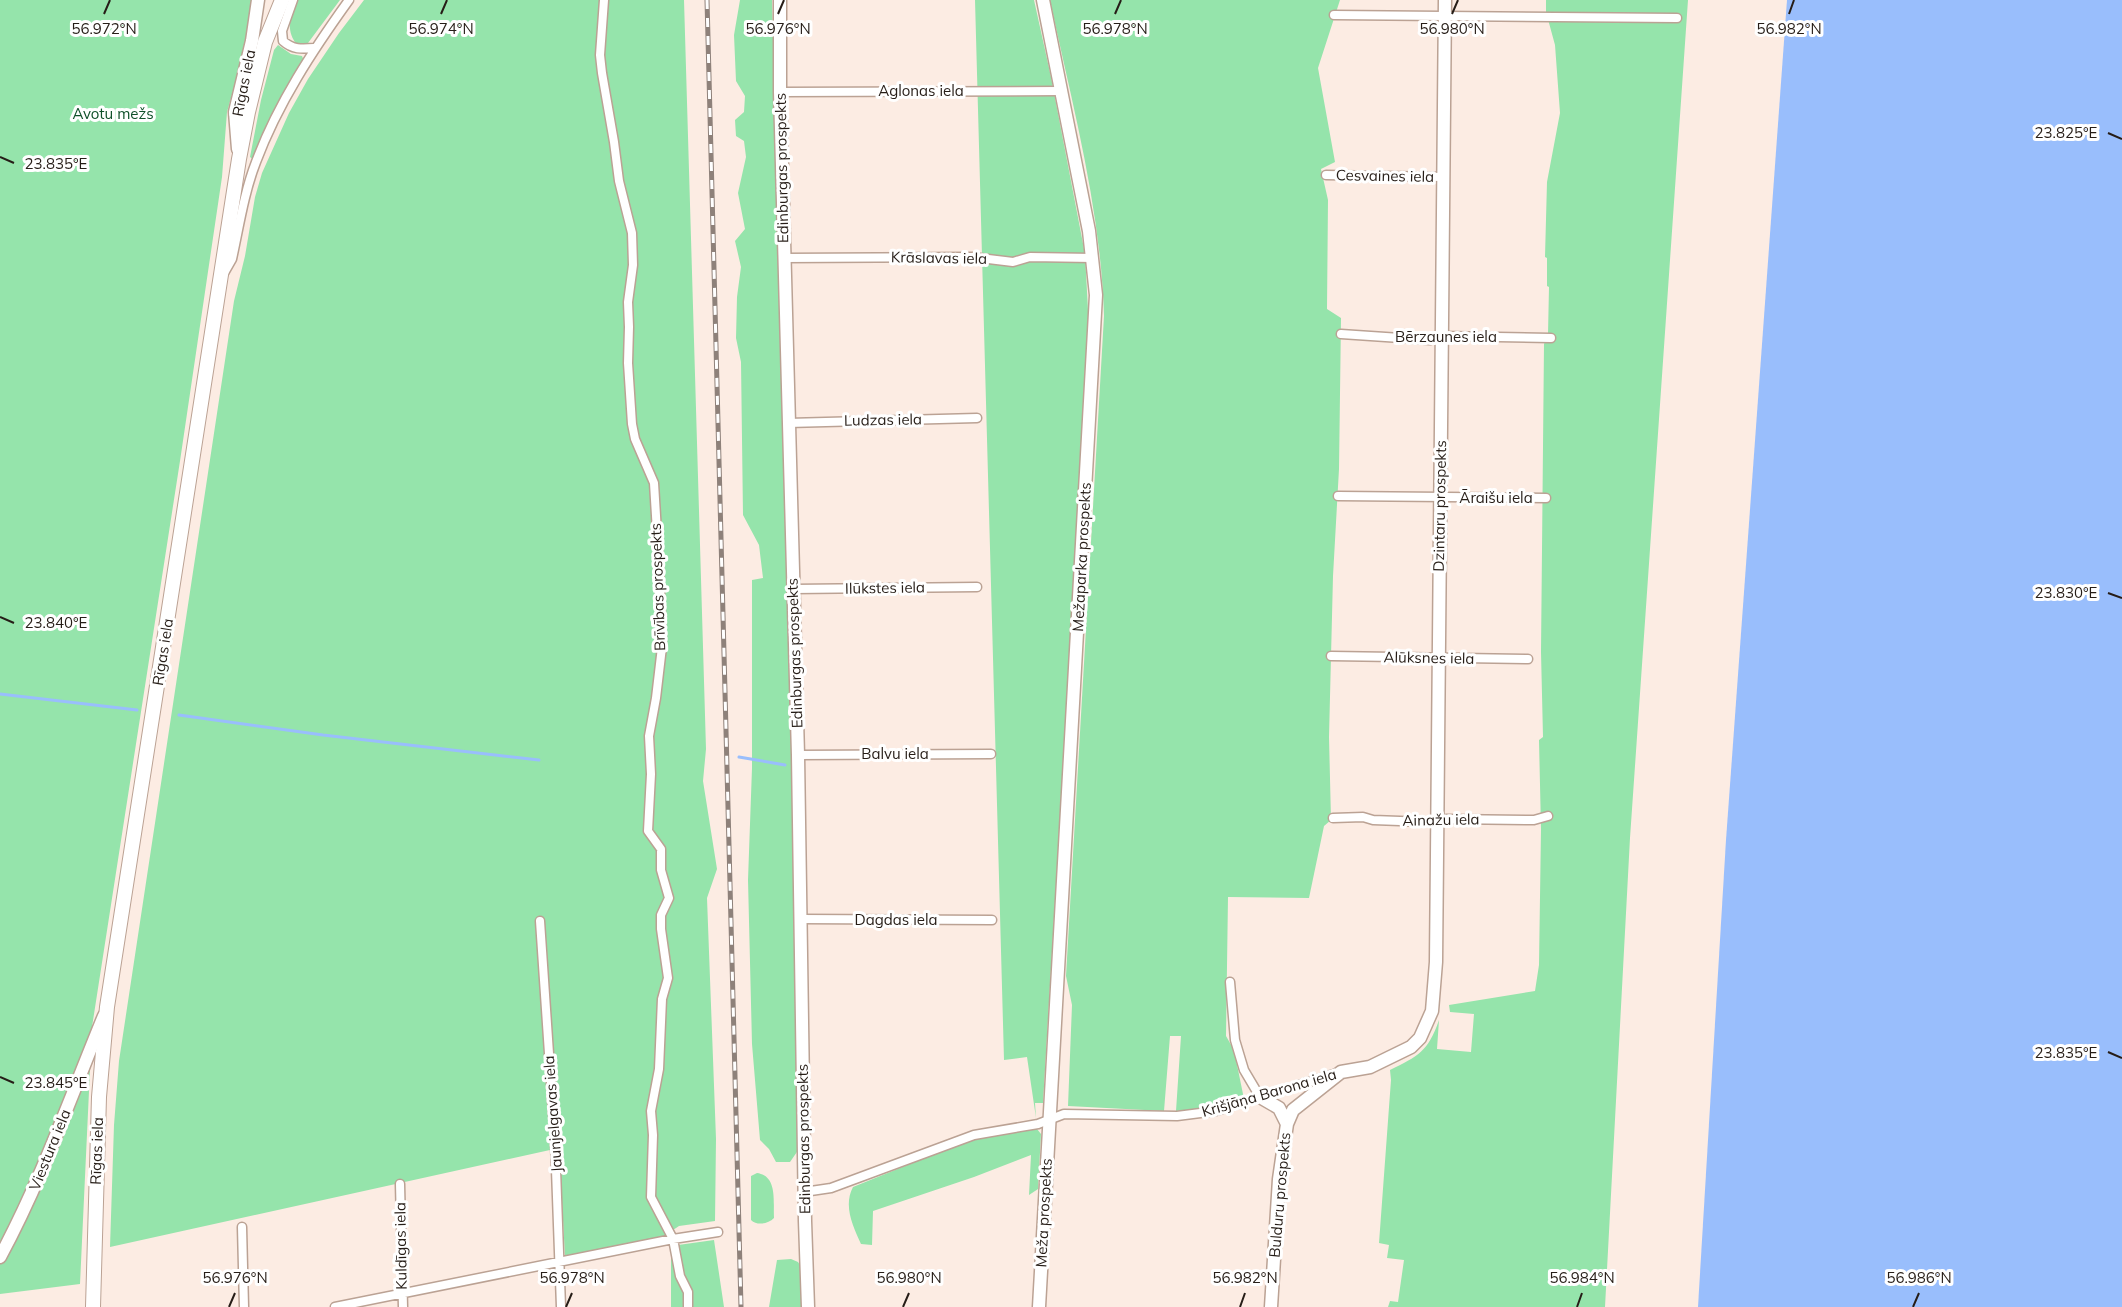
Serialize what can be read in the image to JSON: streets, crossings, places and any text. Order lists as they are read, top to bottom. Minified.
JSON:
{"streets":{"main road":["Rīgas iela"],"street":["Aglonas iela","Edinburgas prospekts","Cesvaines iela","Krāslavas iela","Bērzaunes iela","Ludzas iela","Āraišu iela","Dzintaru prospekts","Mežaparka prospekts","Brīvības prospekts","Ilūkstes iela","Alūksnes iela","Balvu iela","Ainažu iela","Dagdas iela","Krišjāņa Barona iela","Jaunjelgavas iela","Viestura iela","Bulduru prospekts","Meža prospekts","Kuldīgas iela"]},"crossings":[["Rīgas iela","Viestura iela"],["Aglonas iela","Edinburgas prospekts"],["Aglonas iela","Mežaparka prospekts"],["Edinburgas prospekts","Krāslavas iela"],["Edinburgas prospekts","Ludzas iela"],["Edinburgas prospekts","Ilūkstes iela"],["Edinburgas prospekts","Balvu iela"],["Edinburgas prospekts","Dagdas iela"],["Edinburgas prospekts","Krišjāņa Barona iela"],["Cesvaines iela","Dzintaru prospekts"],["Krāslavas iela","Mežaparka prospekts"],["Bērzaunes iela","Dzintaru prospekts"],["Āraišu iela","Dzintaru prospekts"],["Dzintaru prospekts","Alūksnes iela"],["Dzintaru prospekts","Ainažu iela"],["Dzintaru prospekts","Krišjāņa Barona iela"],["Mežaparka prospekts","Krišjāņa Barona iela"],["Mežaparka prospekts","Meža prospekts"],["Krišjāņa Barona iela","Bulduru prospekts"],["Krišjāņa Barona iela","Meža prospekts"]],"parks":["Avotu mežs"],"coordinates":["56.972°N","56.974°N","56.976°N","56.978°N","56.980°N","56.982°N","23.825°E","23.835°E","23.830°E","23.840°E","23.845°E","56.984°N","56.986°N"]}
